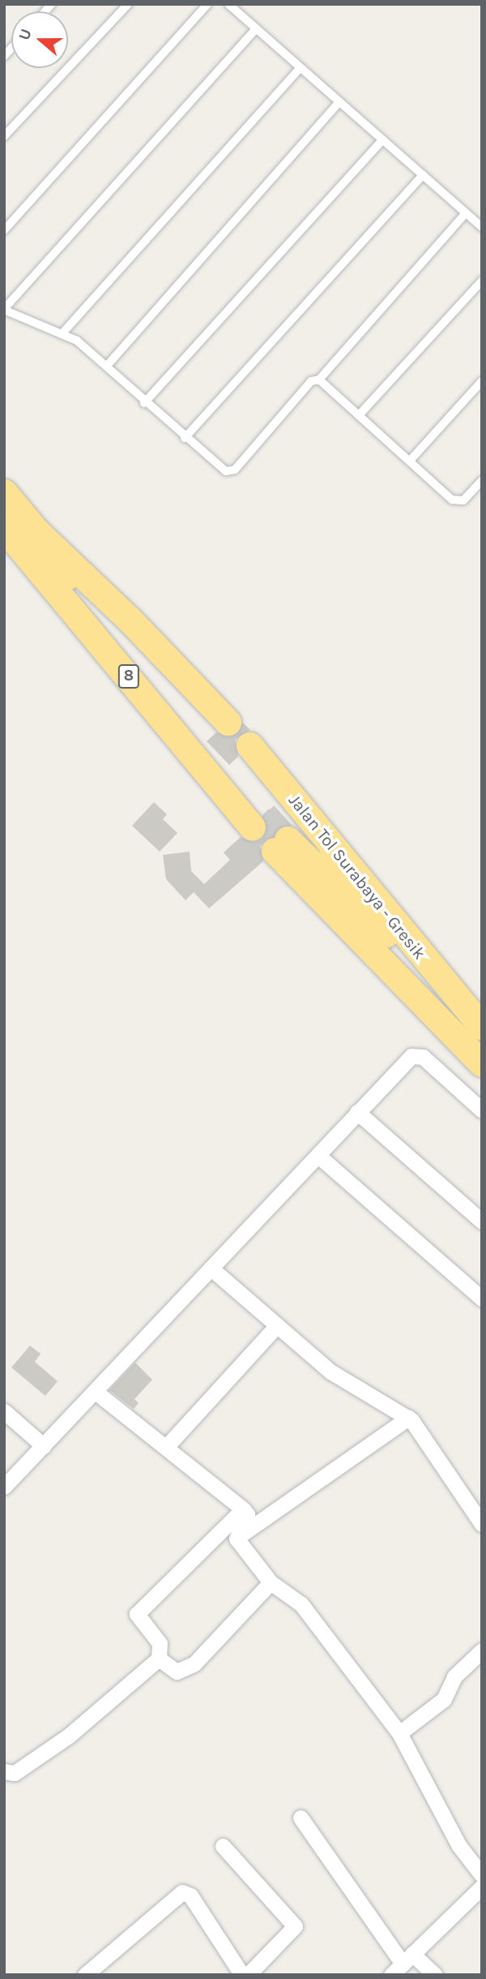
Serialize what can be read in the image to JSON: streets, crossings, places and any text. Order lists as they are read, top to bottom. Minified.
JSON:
{"streets":{"highway":["8","Jalan Tol Surabaya - Gresik"]},"north":"left"}
